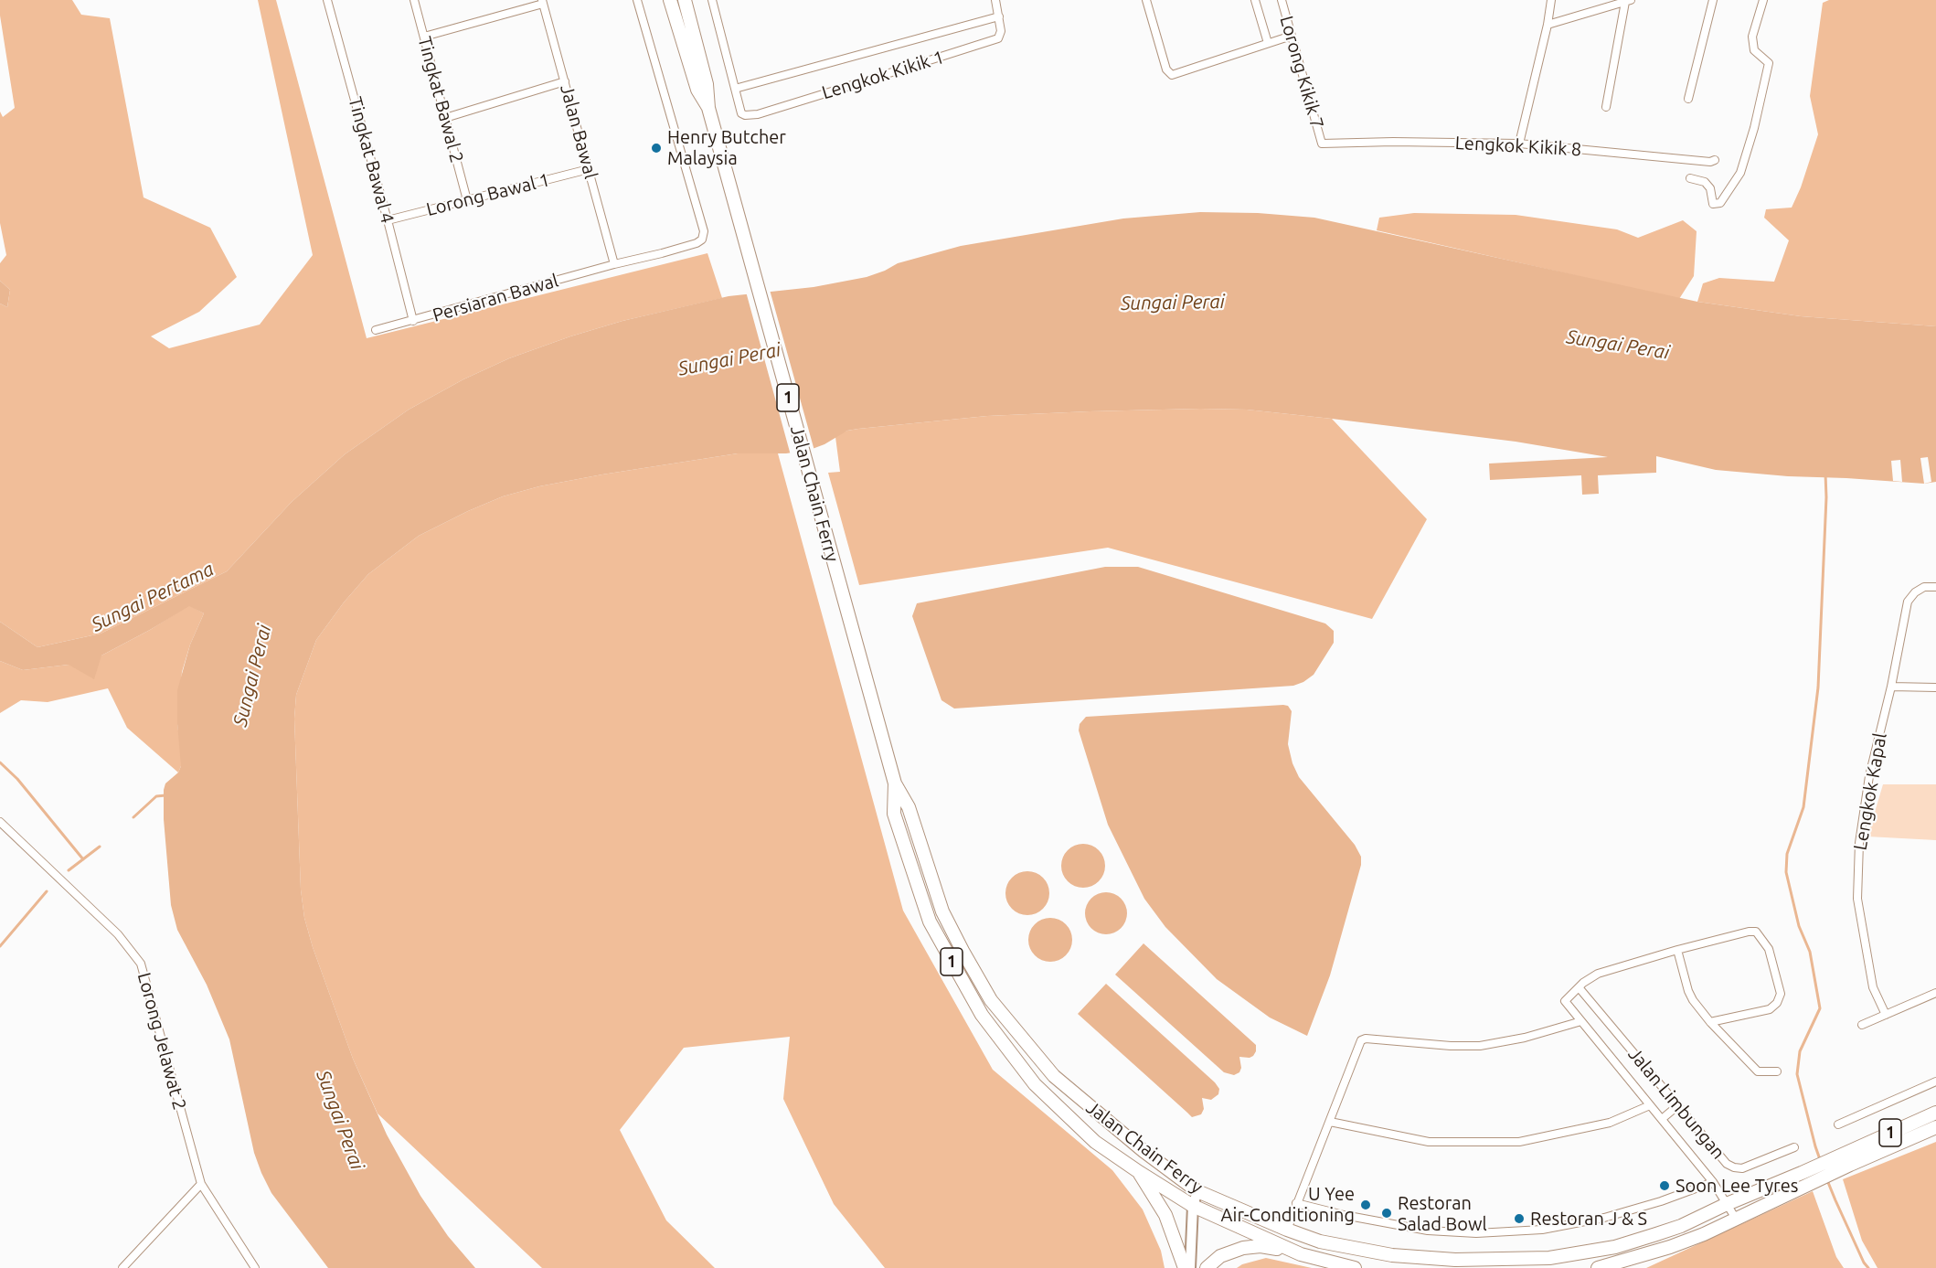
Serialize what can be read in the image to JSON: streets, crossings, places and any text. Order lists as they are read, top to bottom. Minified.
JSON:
{"streets":{"highway":["1","Jalan Chain Ferry"],"street":["Lorong Kikik 7","Lengkok Kikik 1","Tingkat Bawal 2","Jalan Bawal","Lengkok Kikik 8","Tingkat Bawal 4","Lorong Bawal 1","Persiaran Bawal","Lengkok Kapal","Lorong Jelawat 2","Jalan Limbungan"]},"crossings":[["Lorong Kikik 7","Lengkok Kikik 8"],["Tingkat Bawal 2","Lorong Bawal 1"],["Jalan Bawal","Lorong Bawal 1"],["Jalan Bawal","Persiaran Bawal"],["Tingkat Bawal 4","Lorong Bawal 1"],["Tingkat Bawal 4","Persiaran Bawal"],["Jalan Chain Ferry","Jalan Limbungan"]],"water":["Sungai Perai","Sungai Pertama"],"places":["Henry Butcher Malaysia","Soon Lee Tyres","U Yee Air-Conditioning","Restoran Salad Bowl","Restoran J & S"]}
